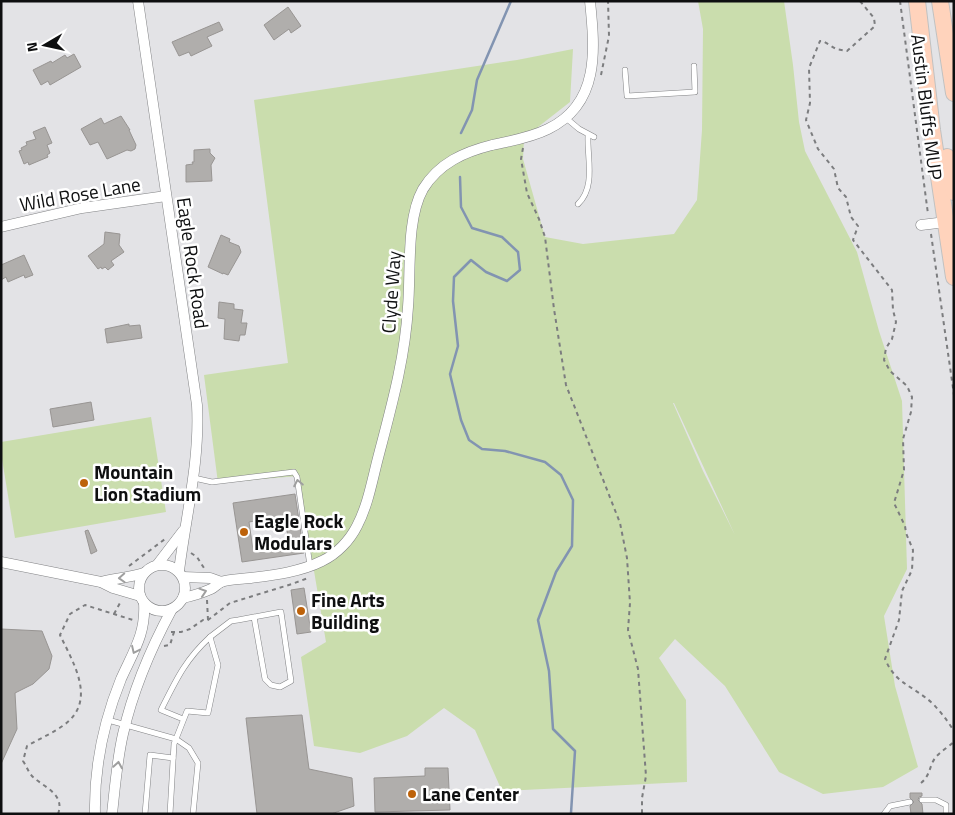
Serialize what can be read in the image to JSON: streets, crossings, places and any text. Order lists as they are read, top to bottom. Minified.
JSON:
{"streets":{"street":["Wild Rose Lane","Eagle Rock Road","Clyde Way"],"path":["Austin Bluffs MUP"]},"crossings":[["Wild Rose Lane","Eagle Rock Road"]],"places":["Mountain Lion Stadium","Eagle Rock Modulars","Fine Arts Building","Lane Center"],"north":"left"}
